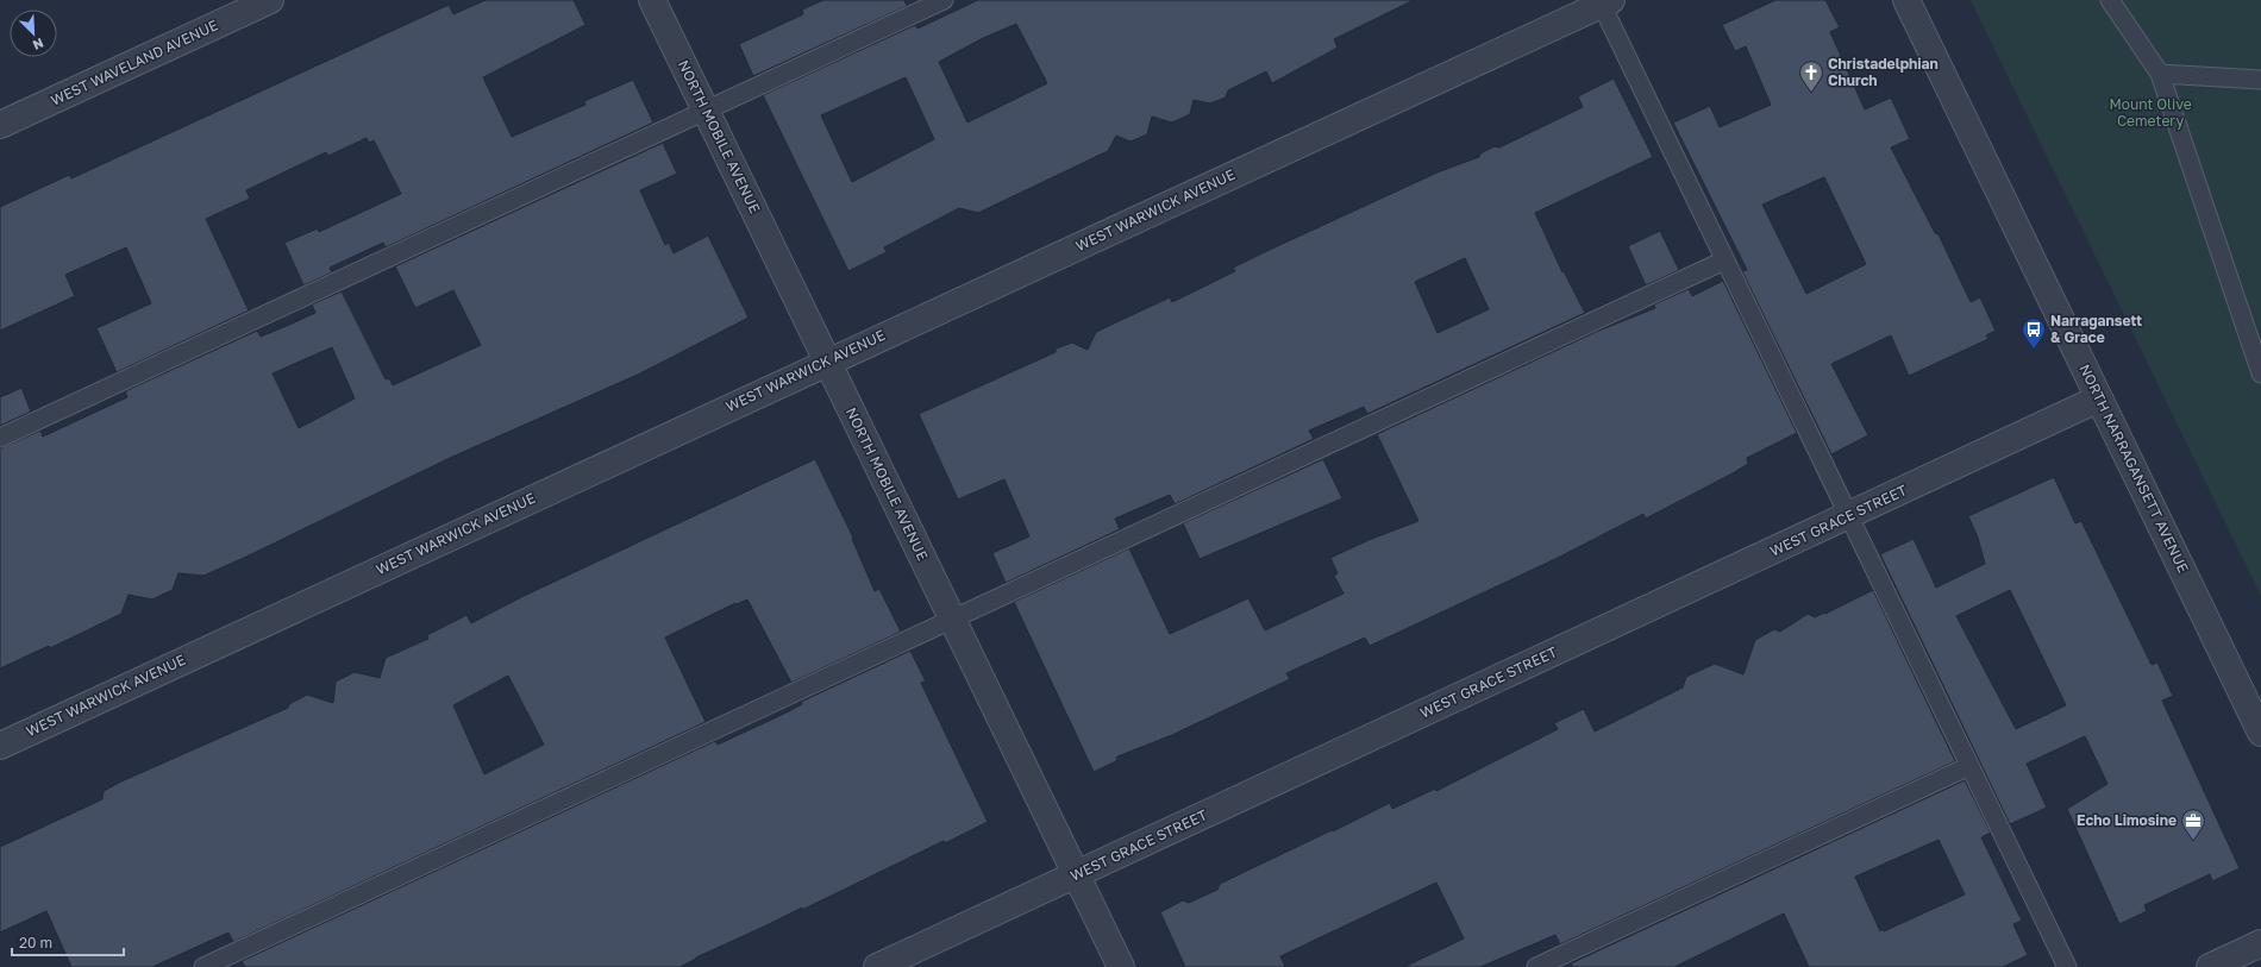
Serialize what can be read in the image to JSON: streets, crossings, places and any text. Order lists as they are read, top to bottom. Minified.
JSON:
{"streets":{"street":["WEST WAVELAND AVENUE","NORTH MOBILE AVENUE","WEST WARWICK AVENUE","NORTH NARRAGANSETT AVENUE","WEST GRACE STREET"]},"crossings":[["NORTH MOBILE AVENUE","WEST WARWICK AVENUE"],["NORTH MOBILE AVENUE","WEST GRACE STREET"],["NORTH NARRAGANSETT AVENUE","WEST GRACE STREET"]],"parks":["Mount Olive Cemetery"],"places":{"church":["Christadelphian Church"],"bus stop":["Narragansett & Grace"],"office":["Echo Limosine"]},"scale_bar":"20 m","north":"bottom right"}
